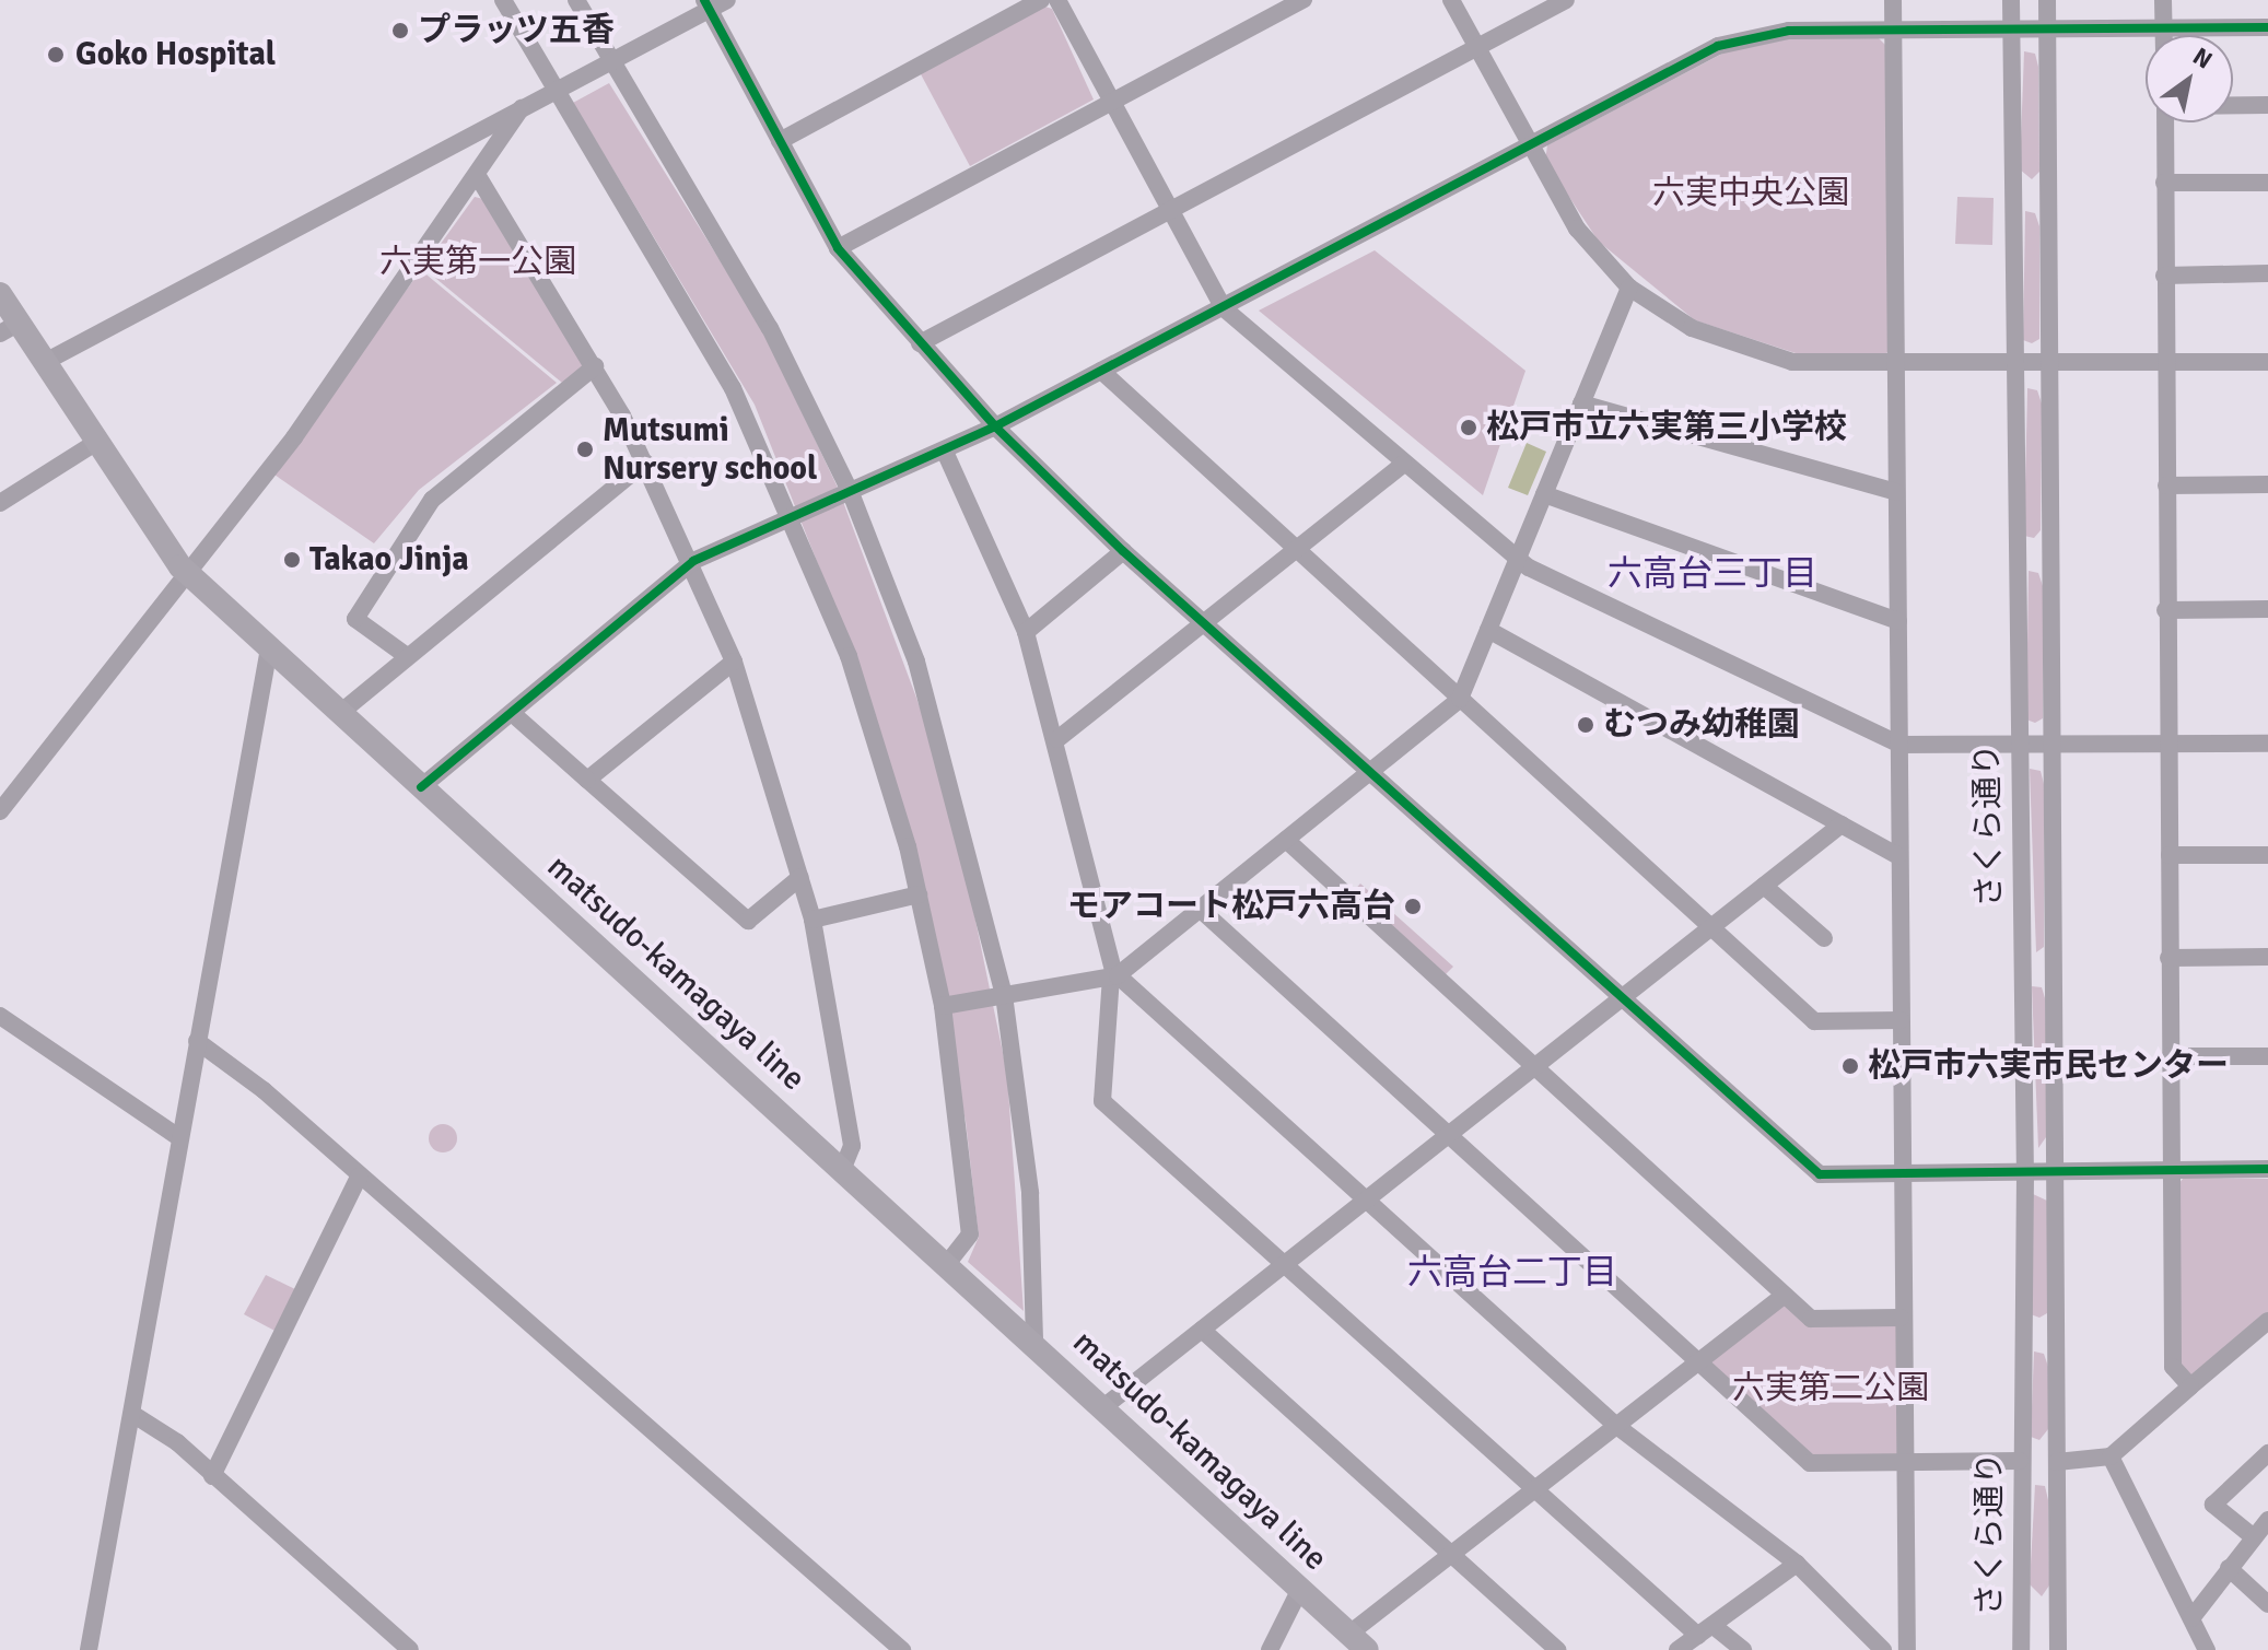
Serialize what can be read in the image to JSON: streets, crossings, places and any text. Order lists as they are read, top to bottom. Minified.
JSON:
{"streets":{"main road":["matsudo-kamagaya line"],"street":["さくら通り"]},"districts":["六高台三丁目","六高台二丁目"],"parks":["六実中央公園","六実第一公園","六実第二公園"],"places":["プラッツ五香","Goko Hospital","松戸市立六実第三小学校","Mutsumi Nursery school","Takao Jinja","むつみ幼稚園","モアコート松戸六高台","松戸市六実市民センター"],"north":"top right"}
